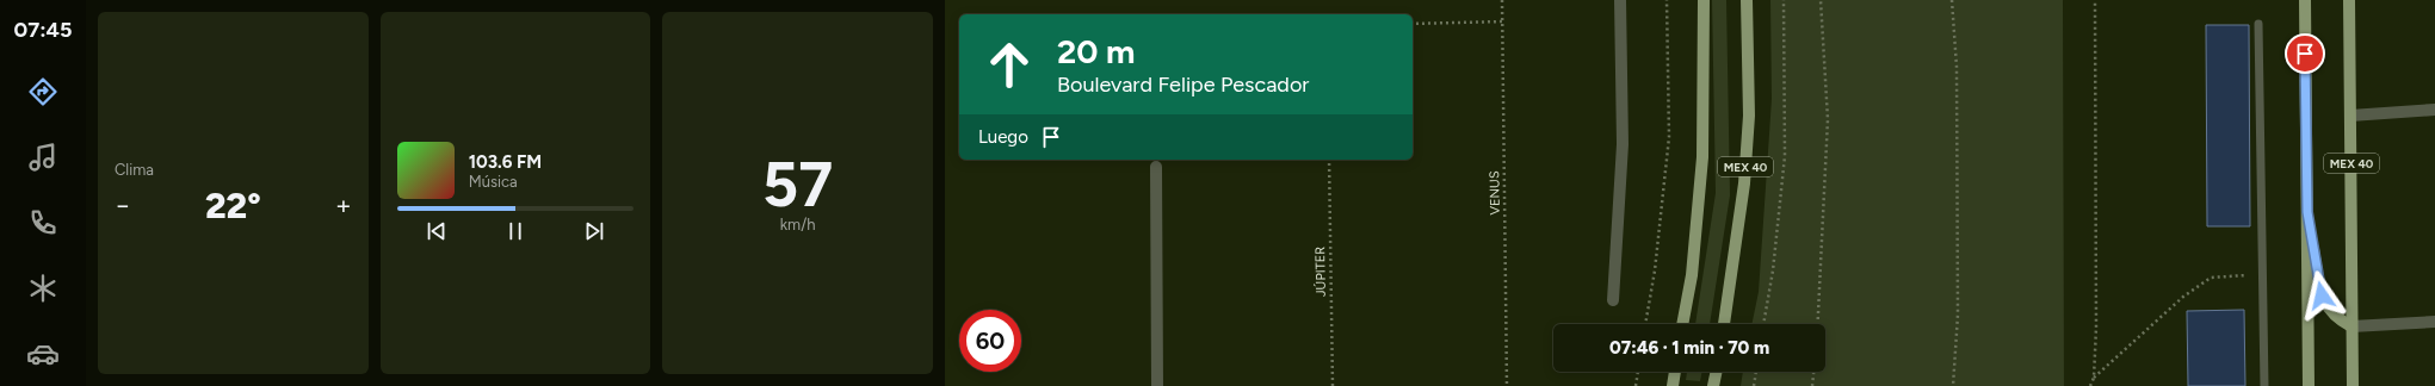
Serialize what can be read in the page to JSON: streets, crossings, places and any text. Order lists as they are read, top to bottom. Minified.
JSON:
{"streets":{"main road":["MEX 40"],"path":["VENUS","JÚPITER"]},"page":{"tabs":"07:45","tile":["Clima",["57","km/h"]],"turn":["20 m","Boulevard Felipe Pescador"],"then":"Luego","song":["103.6 FM","Música"],"heat":["−","22°","+"],"limit":"60","trip":"07:46 · 1 min · 70 m"}}
